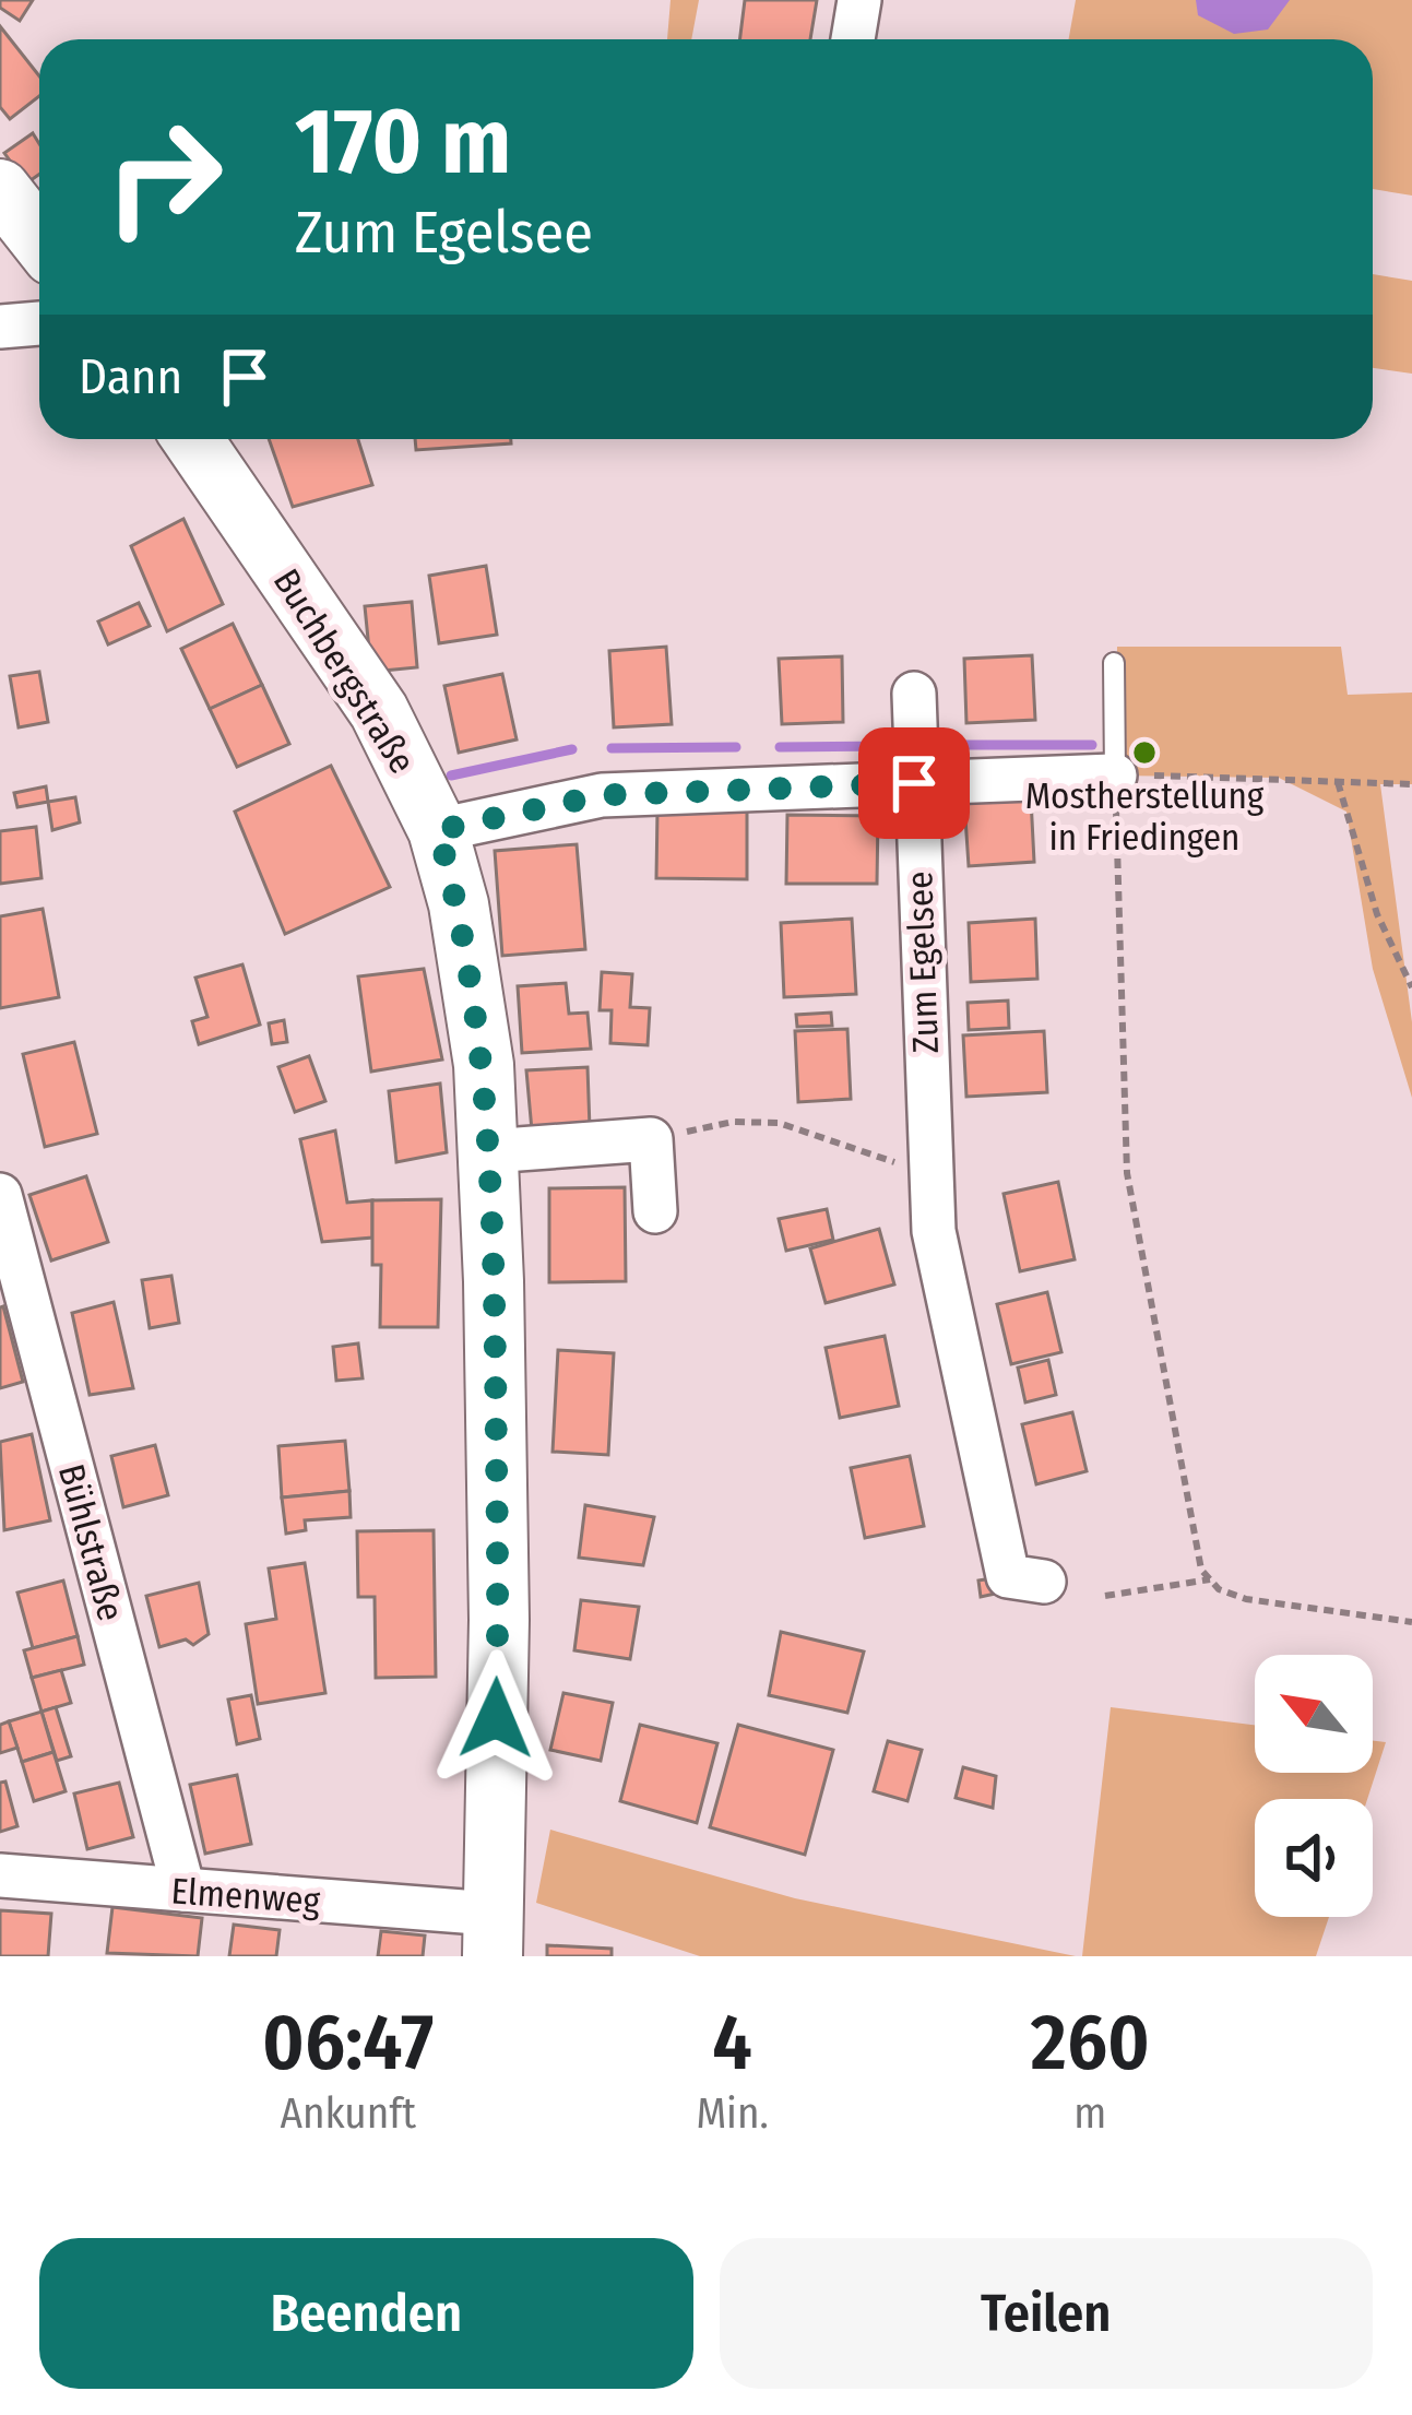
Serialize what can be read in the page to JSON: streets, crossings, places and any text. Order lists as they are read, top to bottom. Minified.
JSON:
{"streets":{"main road":["Buchbergstraße"],"street":["Zum Egelsee","Bühlstraße","Elmenweg"]},"crossings":[["Buchbergstraße","Elmenweg"],["Bühlstraße","Elmenweg"]],"places":["Mostherstellung in Friedingen"],"north":"top left","page":{"turn":["170 m","Zum Egelsee"],"then":"Dann","eta":["06:47","Ankunft","4","Min.","260","m"],"buttons":["Beenden","Teilen"]}}
